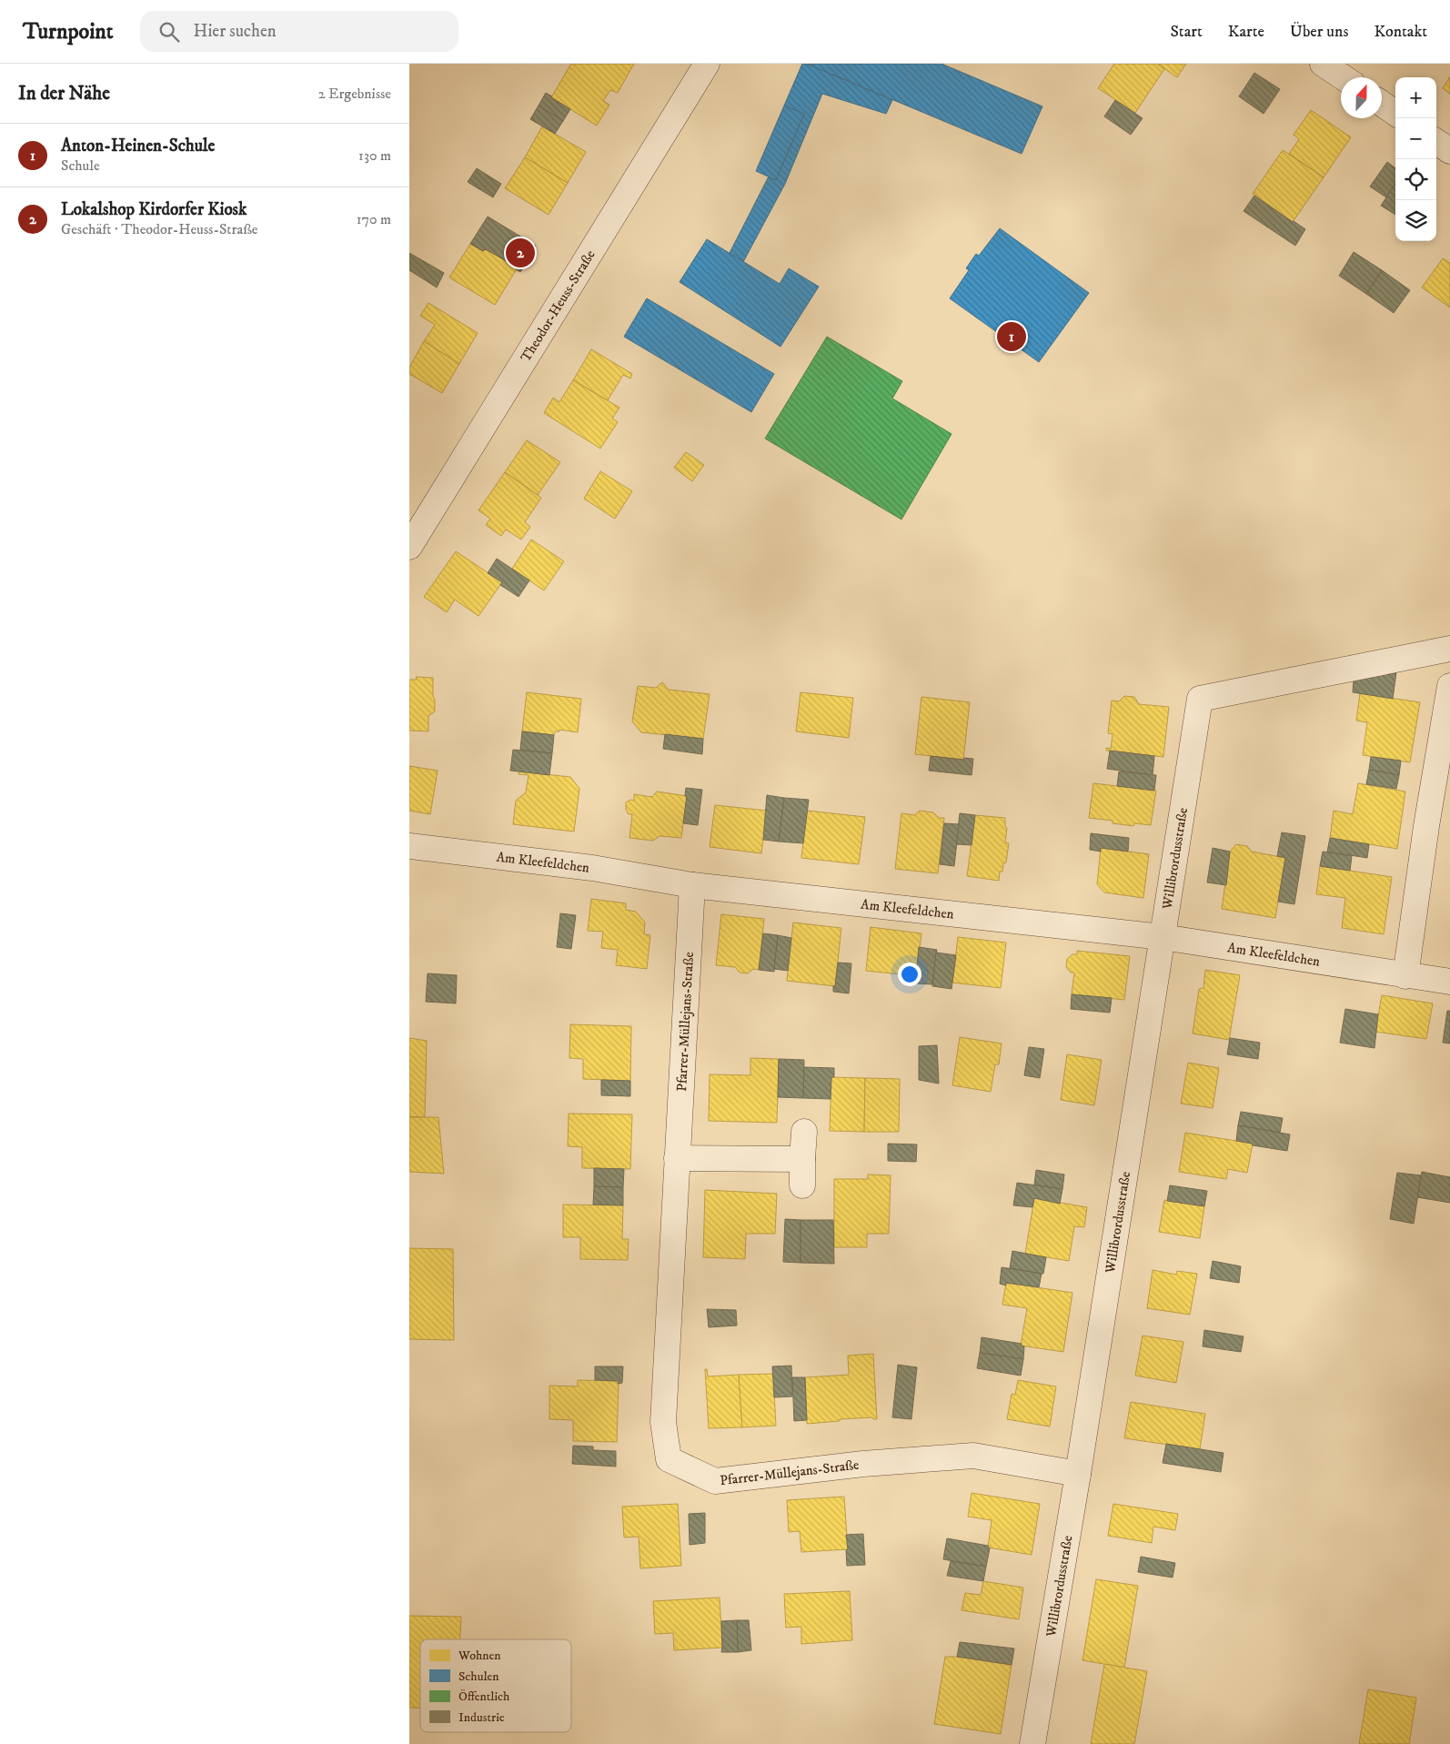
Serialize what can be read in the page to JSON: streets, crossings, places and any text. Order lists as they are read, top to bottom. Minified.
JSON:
{"streets":{"street":["Theodor-Heuss-Straße","Willibrordusstraße","Am Kleefeldchen","Pfarrer-Müllejans-Straße"]},"crossings":[["Willibrordusstraße","Am Kleefeldchen"],["Willibrordusstraße","Pfarrer-Müllejans-Straße"],["Am Kleefeldchen","Pfarrer-Müllejans-Straße"]],"legend":["Wohnen","Schulen","Öffentlich","Industrie"],"north":"top","page":{"header":"Turnpoint","search":"Hier suchen","nav":["Start","Karte","Über uns","Kontakt"],"heading":["In der Nähe","2 Ergebnisse"],"map_buttons":["+","−"],"list":[{"mark":"1","name":"Anton-Heinen-Schule","note":"Schule","value":"130 m"},{"mark":"2","name":"Lokalshop Kirdorfer Kiosk","note":"Geschäft · Theodor-Heuss-Straße","value":"170 m"}],"pins":["2","1"]}}
